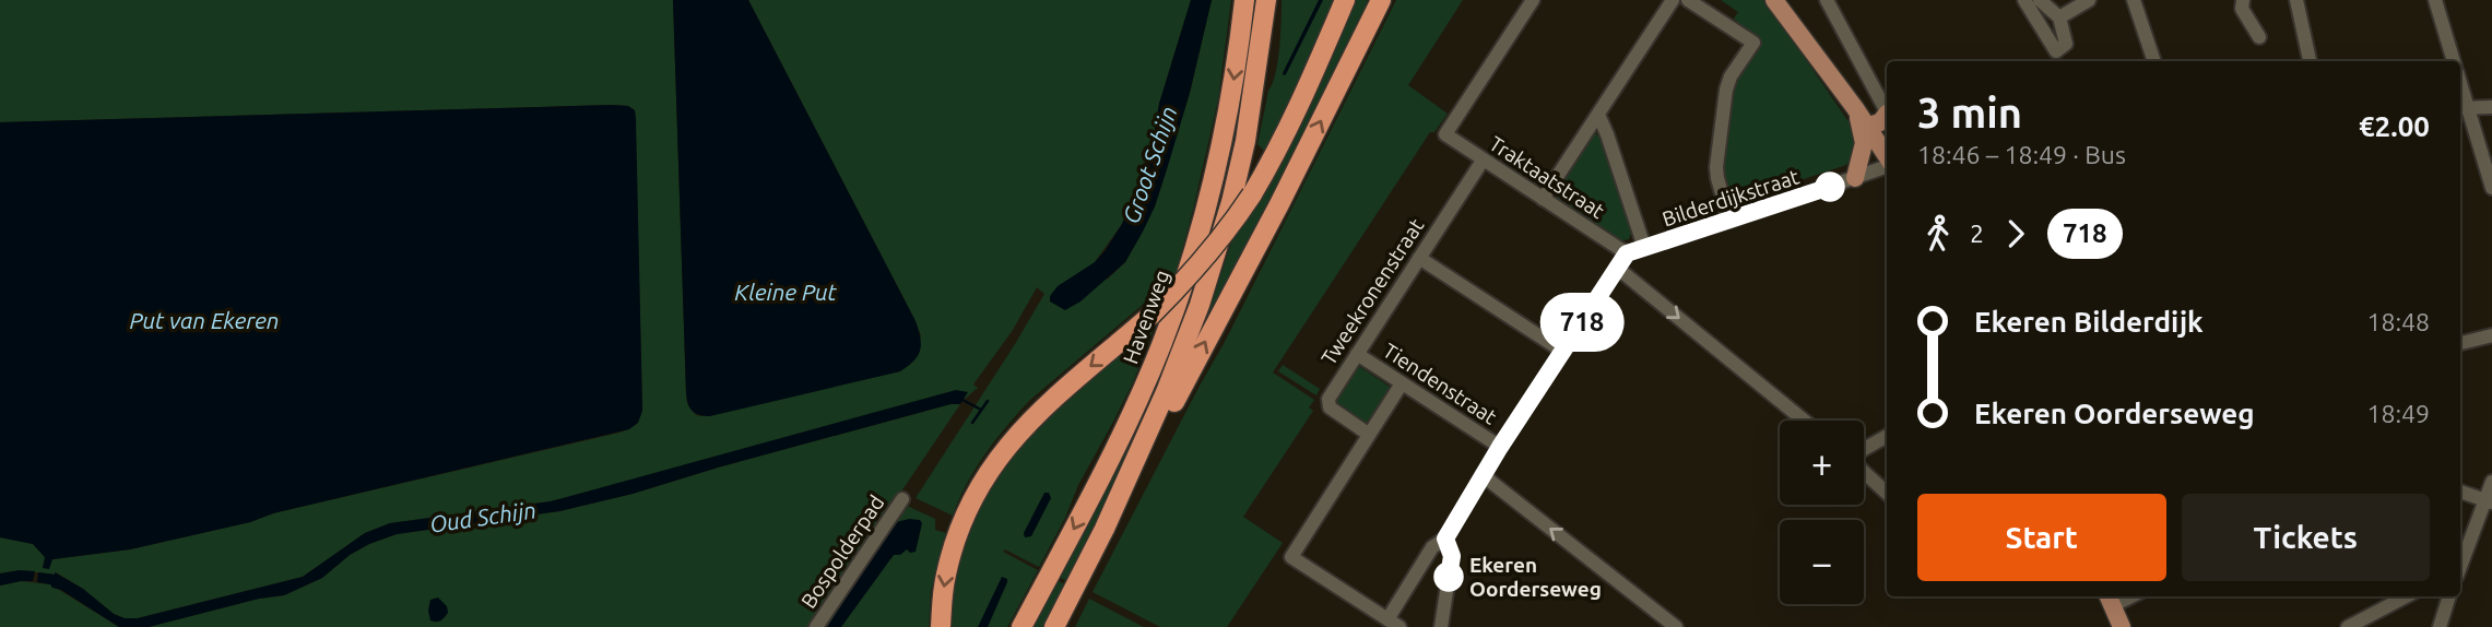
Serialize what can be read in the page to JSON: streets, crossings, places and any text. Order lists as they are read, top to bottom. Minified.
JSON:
{"streets":{"highway":["Havenweg"],"street":["Traktaatstraat","Bilderdijkstraat","Tweekronenstraat","Tiendenstraat","Bospolderpad"]},"crossings":[["Traktaatstraat","Bilderdijkstraat"],["Traktaatstraat","Tweekronenstraat"],["Tweekronenstraat","Tiendenstraat"]],"water":["Groot Schijn","Kleine Put","Put van Ekeren","Oud Schijn"],"places":["Ekeren Oorderseweg"],"lines":["bus line 718"],"page":{"on_map":"718","heading":["3 min","18:46 – 18:49 · Bus","€2.00"],"legs":["2","718"],"list":[{"name":"Ekeren Bilderdijk","value":"18:48"},{"name":"Ekeren Oorderseweg","value":"18:49"}],"map_buttons":["+","−"],"buttons":["Start","Tickets"]}}
